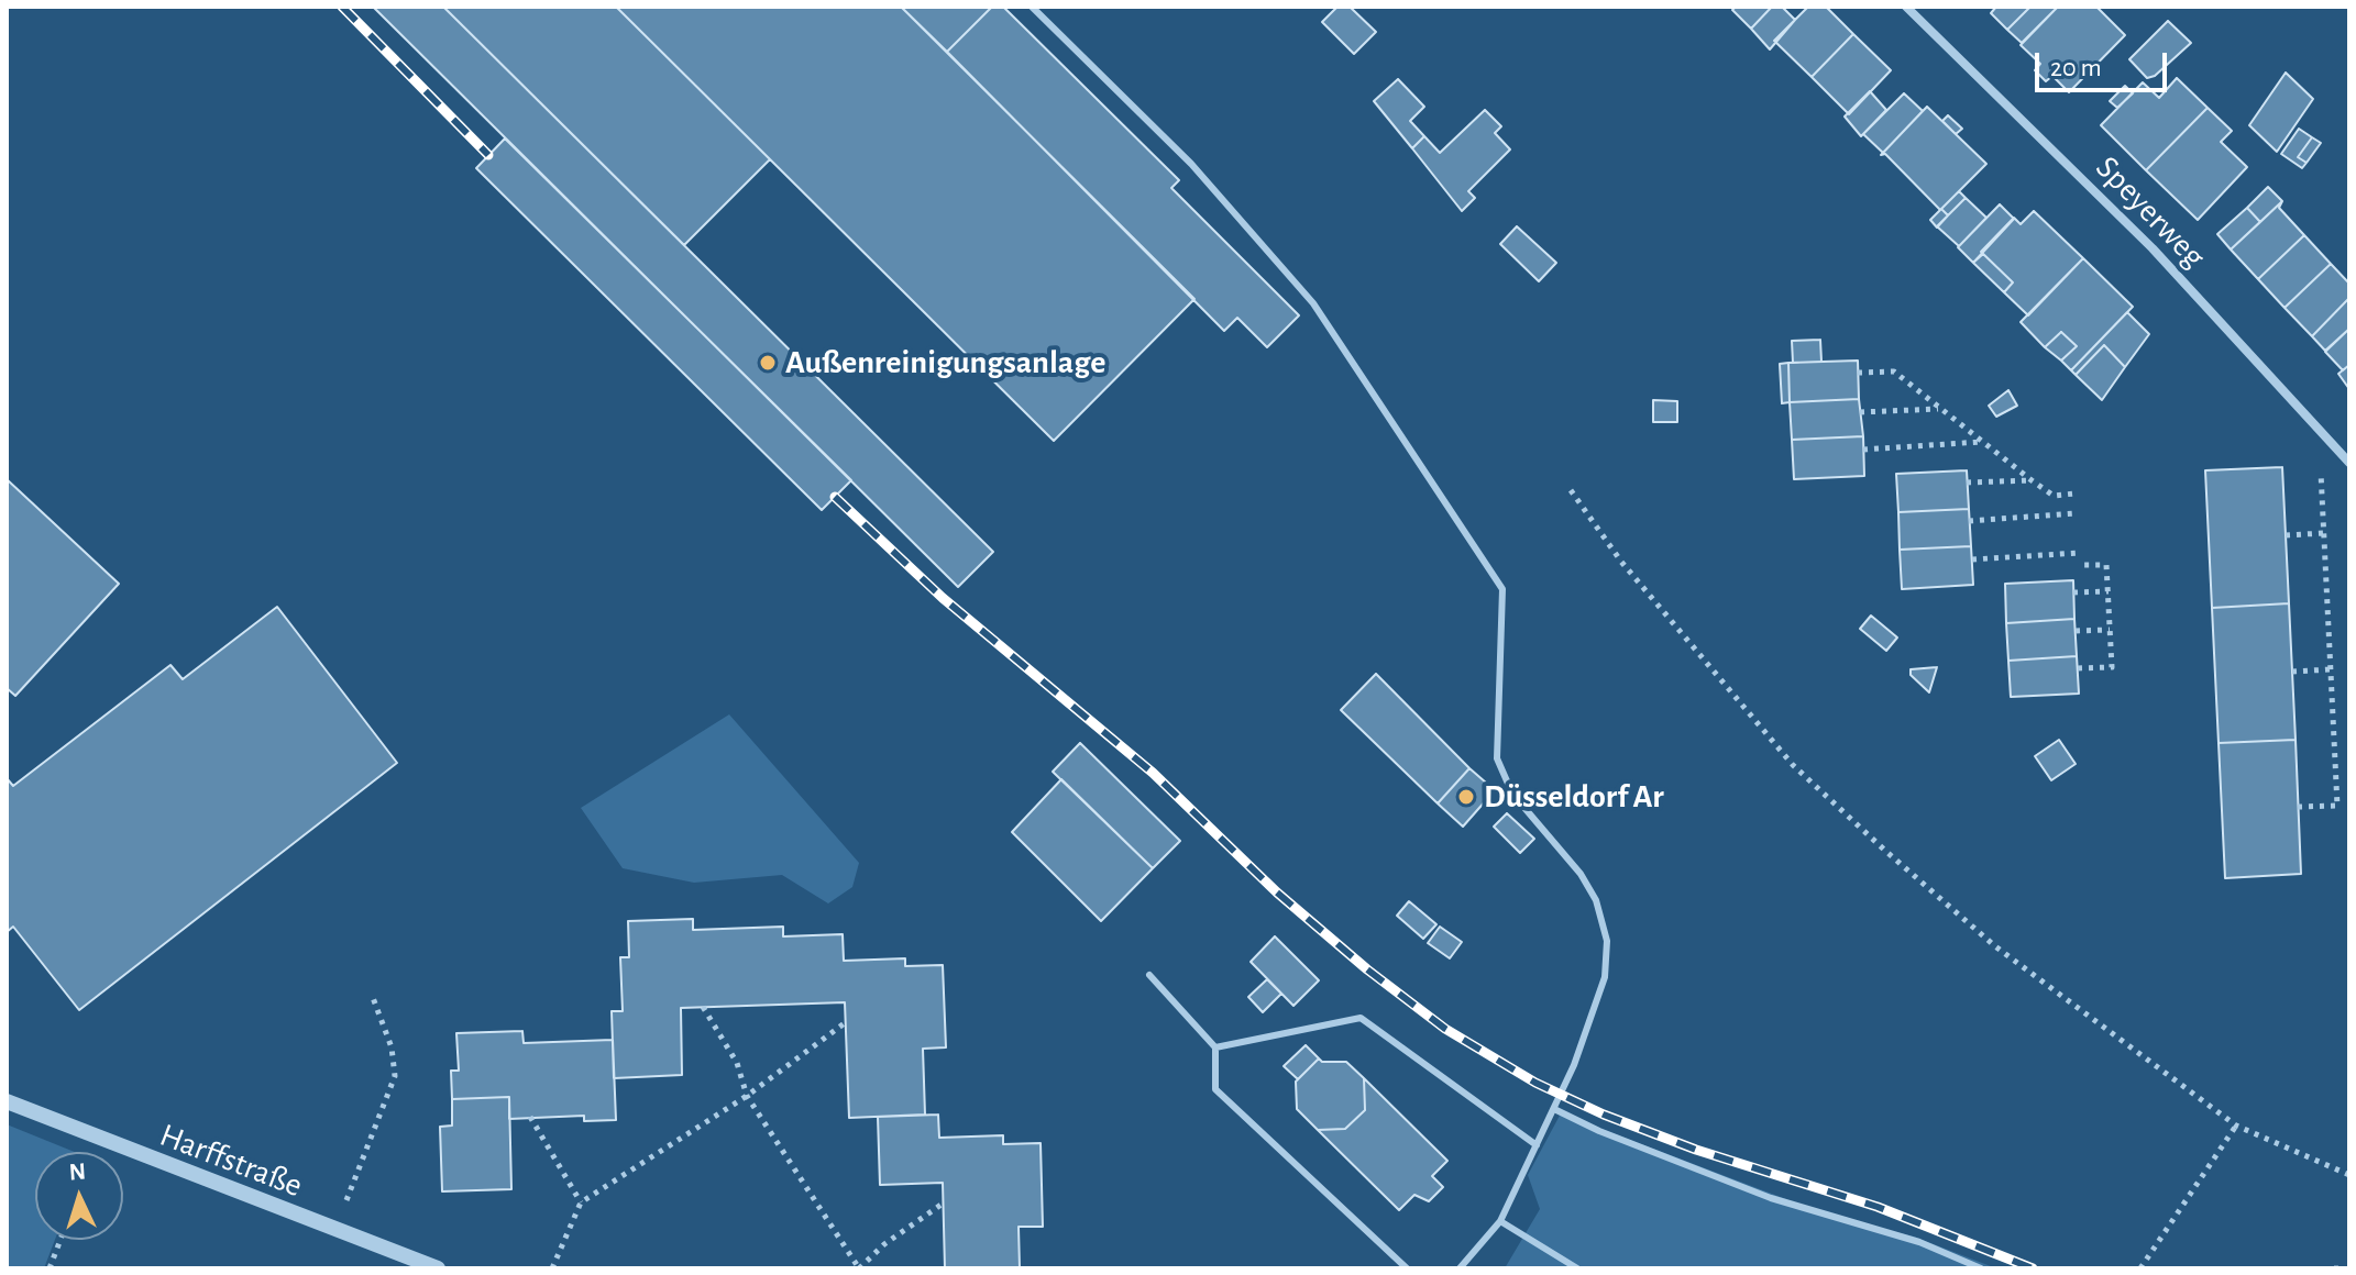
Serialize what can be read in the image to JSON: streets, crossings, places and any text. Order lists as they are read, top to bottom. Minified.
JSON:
{"streets":{"street":["Speyerweg","Harffstraße"]},"places":["Außenreinigungsanlage","Düsseldorf Ar"],"scale_bar":"20 m","north":"top"}
